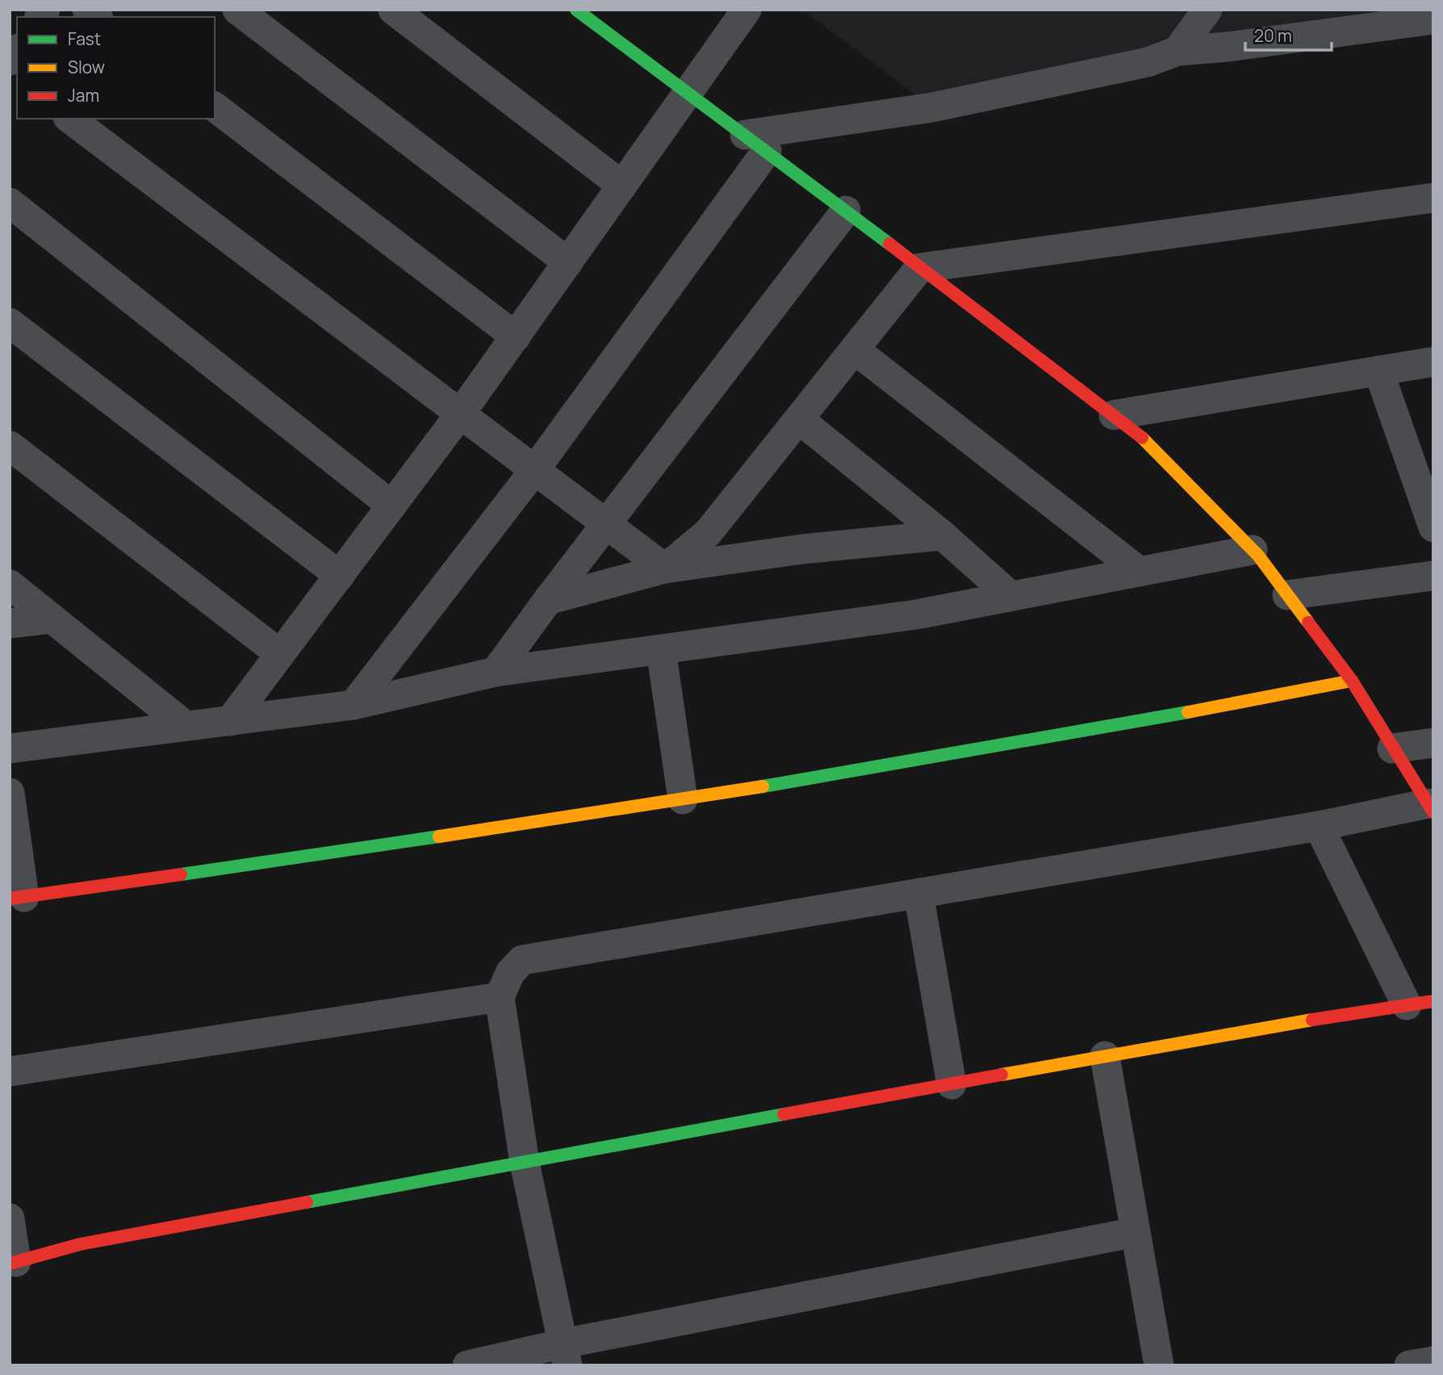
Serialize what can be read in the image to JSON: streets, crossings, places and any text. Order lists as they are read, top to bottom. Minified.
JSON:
{"legend":["Fast","Slow","Jam"],"scale_bar":"20 m"}
